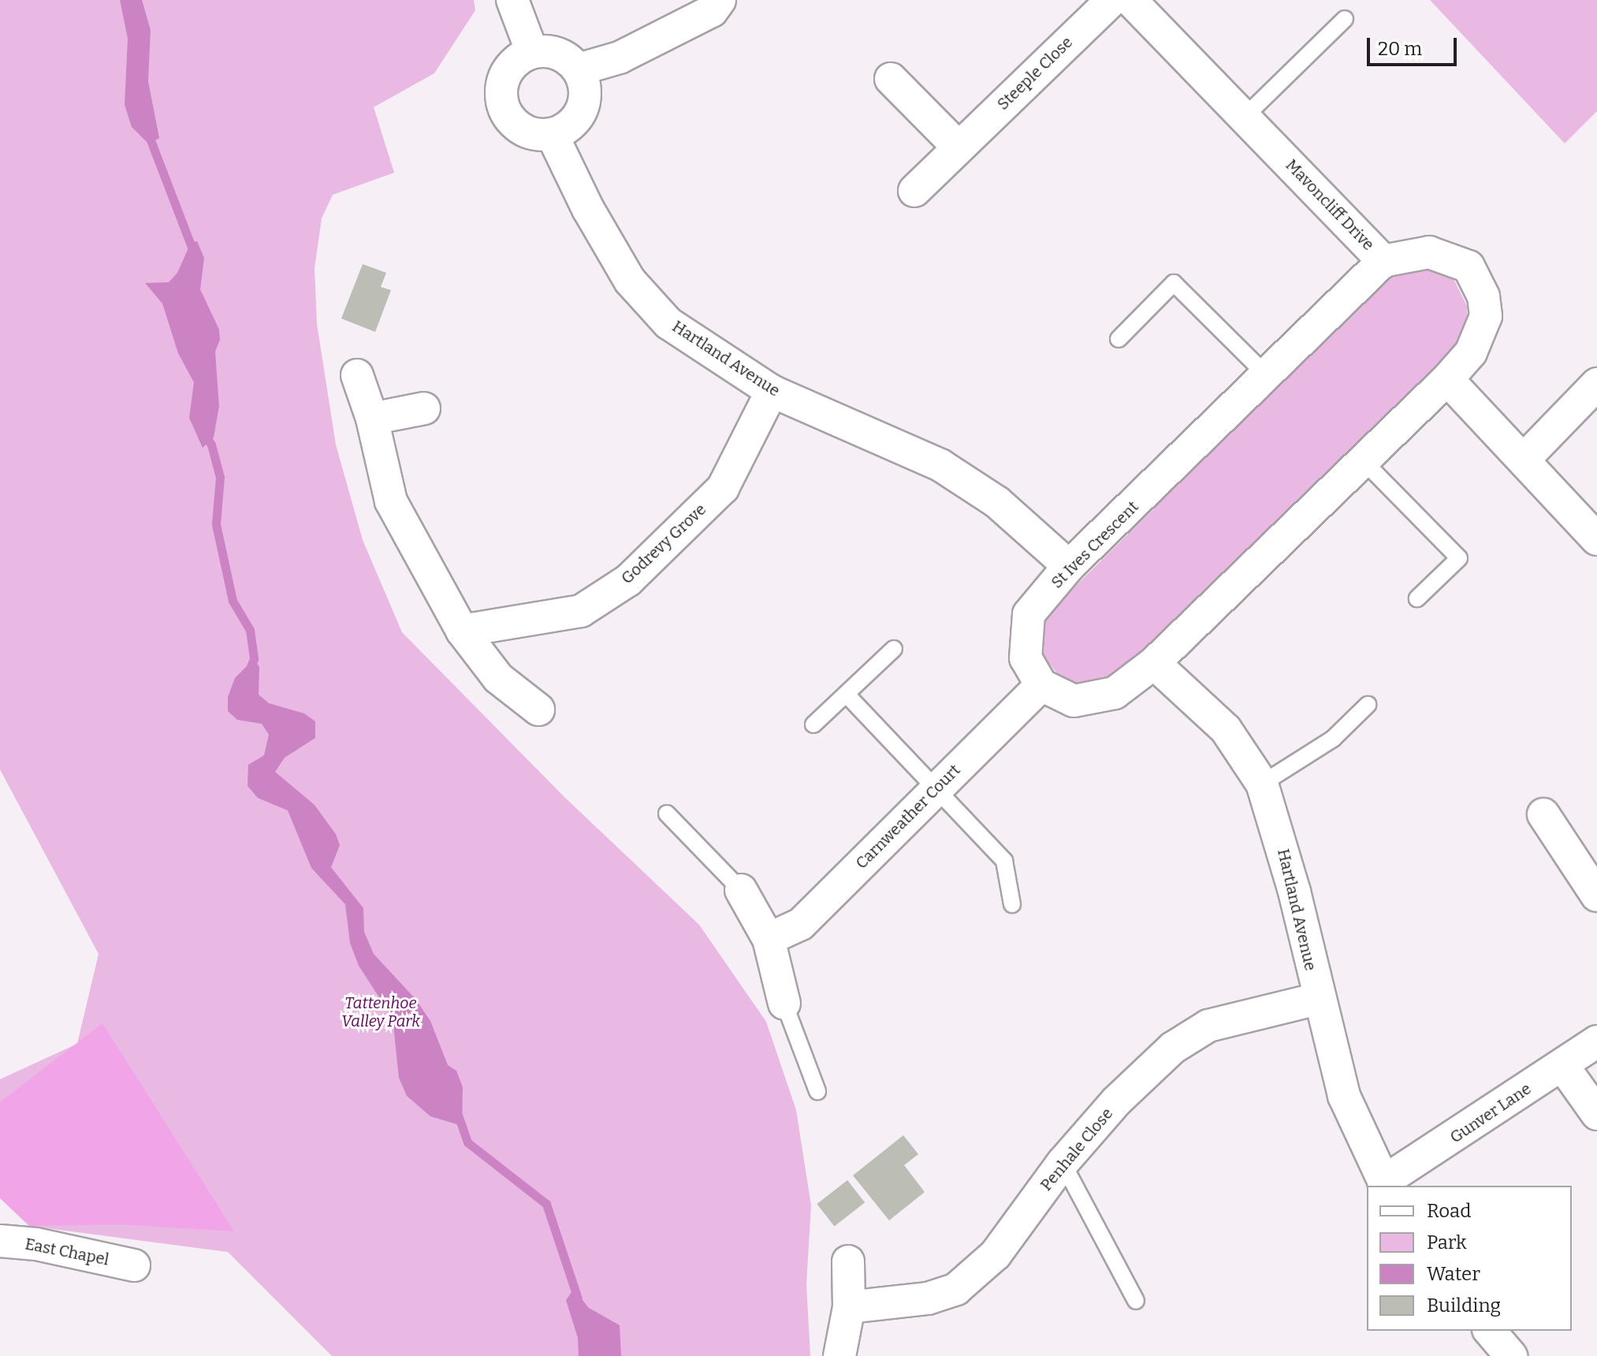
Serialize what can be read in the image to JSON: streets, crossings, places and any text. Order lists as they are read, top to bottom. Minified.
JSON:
{"streets":{"street":["Steeple Close","Mavoncliff Drive","Hartland Avenue","Godrevy Grove","St Ives Crescent","Carnweather Court","Gunver Lane","Penhale Close","East Chapel"]},"crossings":[["Mavoncliff Drive","St Ives Crescent"],["Hartland Avenue","Godrevy Grove"],["Hartland Avenue","St Ives Crescent"],["Hartland Avenue","Gunver Lane"],["Hartland Avenue","Penhale Close"],["St Ives Crescent","Carnweather Court"]],"parks":["Tattenhoe Valley Park"],"legend":["Road","Park","Water","Building"],"scale_bar":"20 m"}
